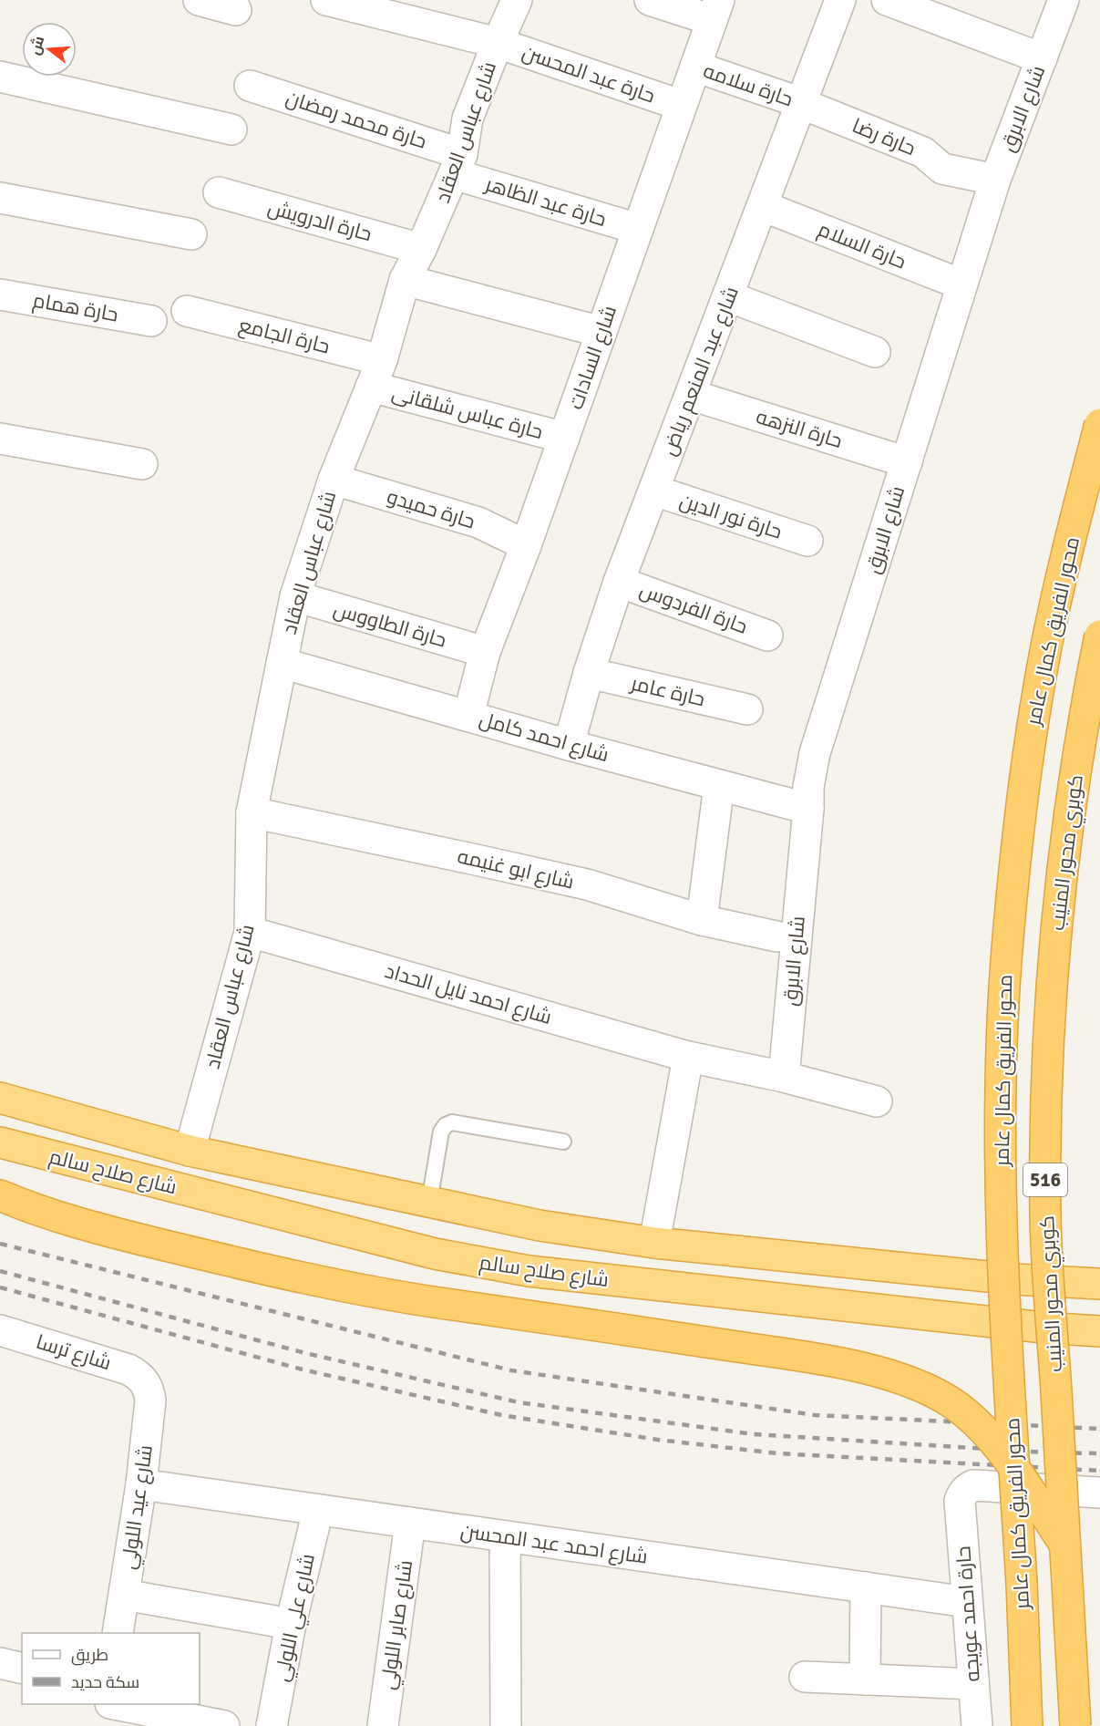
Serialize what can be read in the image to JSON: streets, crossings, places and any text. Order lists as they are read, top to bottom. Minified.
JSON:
{"streets":{"highway":["محور الفريق كمال عامر","كوبري محور المنيب","شارع صلاح سالم","516"],"street":["حارة عبد المحسن","حارة سلامه","شارع الابرق","حارة محمد رمضان","شارع عباس العقاد","حارة رضا","حارة عبد الظاهر","حارة الدرويش","حارة السلام","حارة همام","حارة الجامع","شارع السادات","شارع عبد المنعم رياض","حارة عباس شلقانى","حارة النزهه","حارة حميدو","حارة نور الدين","حارة الفردوس","حارة الطاووس","حارة عامر","شارع احمد كامل","شارع ابو غنيمه","شارع احمد نايل الحداد","شارع ترسا","شارع عيد اللولي","شارع احمد عبد المحسن","حارة احمد عويجه","شارع علي اللولي","شارع صابر اللولي"]},"crossings":[["حارة عبد المحسن","شارع عباس العقاد"],["حارة عبد المحسن","شارع السادات"],["حارة سلامه","حارة رضا"],["حارة سلامه","شارع السادات"],["حارة سلامه","شارع عبد المنعم رياض"],["شارع الابرق","حارة رضا"],["شارع الابرق","حارة السلام"],["شارع الابرق","حارة النزهه"],["شارع الابرق","شارع احمد كامل"],["شارع الابرق","شارع احمد نايل الحداد"],["حارة محمد رمضان","شارع عباس العقاد"],["حارة محمد رمضان","حارة عبد الظاهر"],["شارع عباس العقاد","حارة عبد الظاهر"],["شارع عباس العقاد","حارة الدرويش"],["شارع عباس العقاد","حارة الجامع"],["شارع عباس العقاد","حارة عباس شلقانى"],["شارع عباس العقاد","حارة حميدو"],["شارع عباس العقاد","حارة الطاووس"],["شارع عباس العقاد","شارع احمد كامل"],["شارع عباس العقاد","شارع ابو غنيمه"],["شارع عباس العقاد","شارع احمد نايل الحداد"],["شارع عباس العقاد","شارع صلاح سالم"],["حارة رضا","شارع عبد المنعم رياض"],["حارة عبد الظاهر","شارع السادات"],["حارة السلام","شارع عبد المنعم رياض"],["حارة الجامع","حارة عباس شلقانى"],["شارع السادات","حارة عباس شلقانى"],["شارع السادات","حارة حميدو"],["شارع السادات","حارة الطاووس"],["شارع السادات","شارع احمد كامل"],["شارع عبد المنعم رياض","حارة النزهه"],["شارع عبد المنعم رياض","حارة نور الدين"],["شارع عبد المنعم رياض","حارة الفردوس"],["شارع عبد المنعم رياض","حارة عامر"],["شارع عبد المنعم رياض","شارع احمد كامل"],["شارع ترسا","شارع عيد اللولي"],["شارع عيد اللولي","شارع احمد عبد المحسن"],["شارع احمد عبد المحسن","حارة احمد عويجه"],["شارع احمد عبد المحسن","شارع علي اللولي"],["شارع احمد عبد المحسن","شارع صابر اللولي"]],"legend":["طريق","سكة حديد"],"north":"left"}
